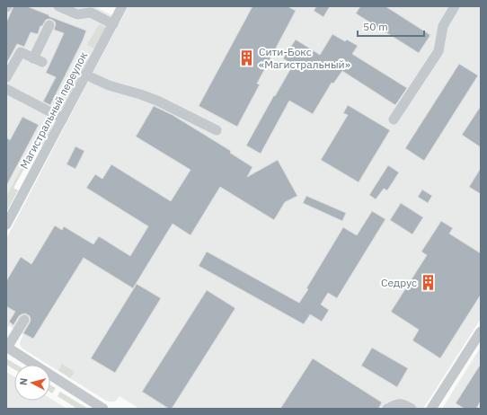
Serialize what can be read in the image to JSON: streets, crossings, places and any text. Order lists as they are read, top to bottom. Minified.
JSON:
{"streets":{"street":["Магистральный переулок"]},"places":{"building":["Сити-Бокс «Магистральный»","Седрус"]},"scale_bar":"50 m","north":"left"}
